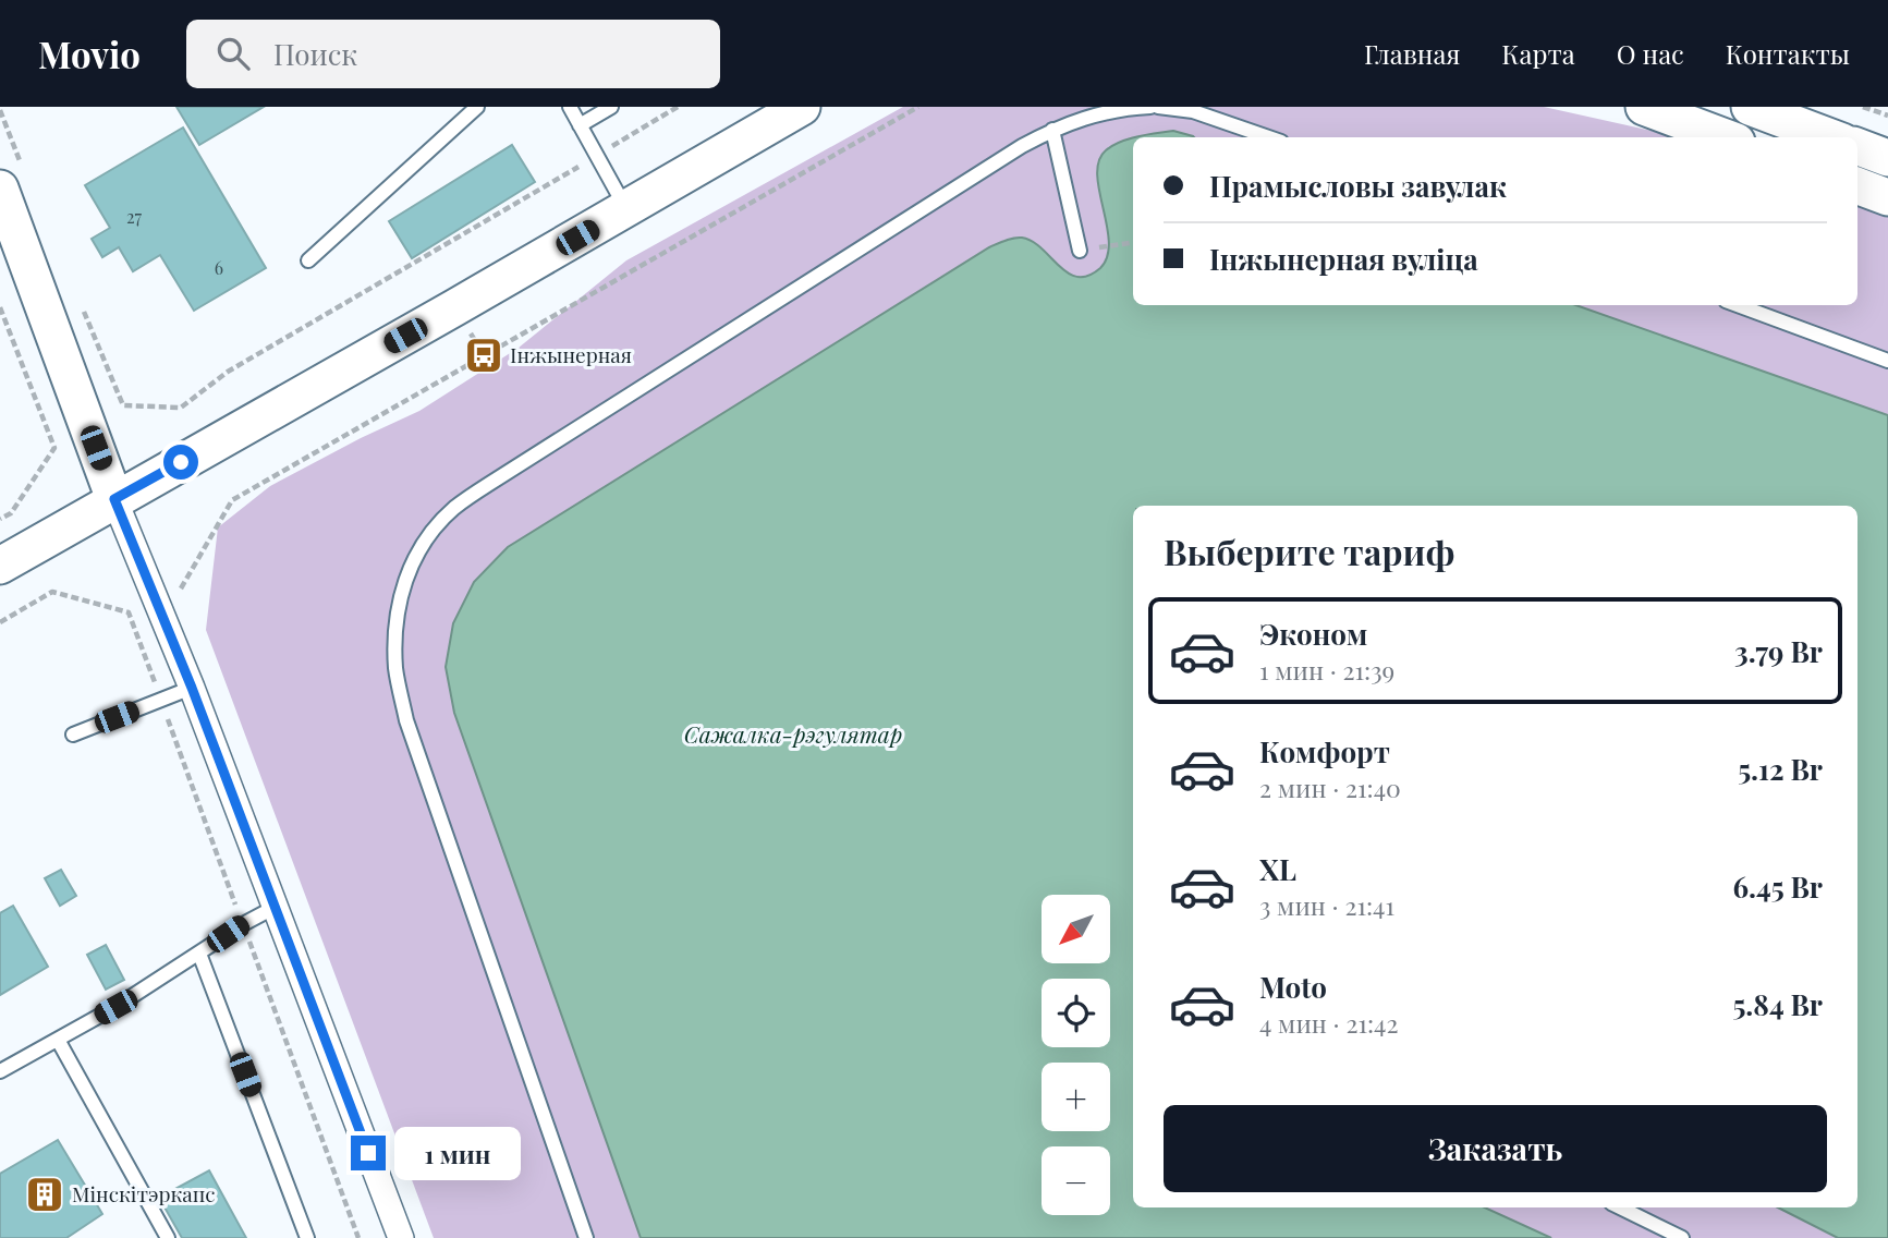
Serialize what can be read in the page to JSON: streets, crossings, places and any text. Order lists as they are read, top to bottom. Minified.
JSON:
{"water":["Сажалка-рэгулятар"],"places":{"bus stop":["Інжынерная"],"building":["Мінскітэркапс"]},"house_numbers":["27","6"],"north":"bottom left","page":{"header":"Movio","search":"Поиск","nav":["Главная","Карта","О нас","Контакты"],"banner":["Прамысловы завулак","Інжынерная вуліца"],"heading":"Выберите тариф","list":[{"name":"Эконом","note":"1 мин · 21:39","value":"3.79 Br"},{"name":"Комфорт","note":"2 мин · 21:40","value":"5.12 Br"},{"name":"XL","note":"3 мин · 21:41","value":"6.45 Br"},{"name":"Moto","note":"4 мин · 21:42","value":"5.84 Br"}],"map_buttons":["+","−"],"buttons":"Заказать","bubble":"1 мин"}}
